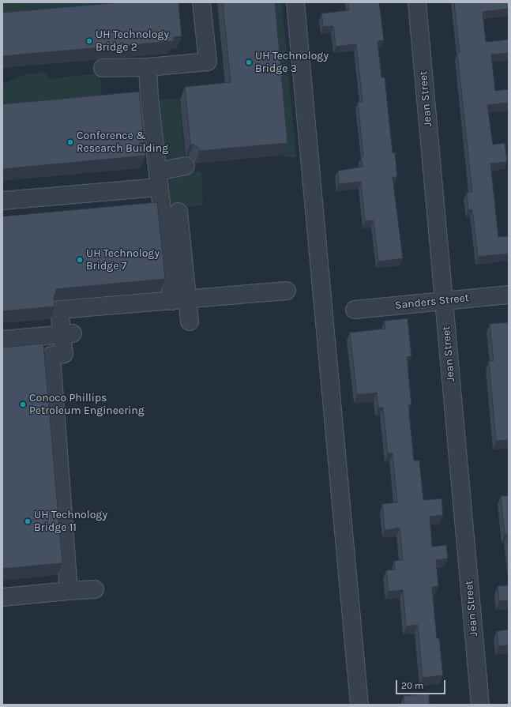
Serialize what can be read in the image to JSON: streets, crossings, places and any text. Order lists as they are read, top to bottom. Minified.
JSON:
{"streets":{"street":["Jean Street","Sanders Street"]},"crossings":[["Jean Street","Sanders Street"]],"places":["UH Technology Bridge 2","UH Technology Bridge 3","Conference & Research Building","UH Technology Bridge 7","Conoco Phillips Petroleum Engineering","UH Technology Bridge 11"],"scale_bar":"20 m"}
